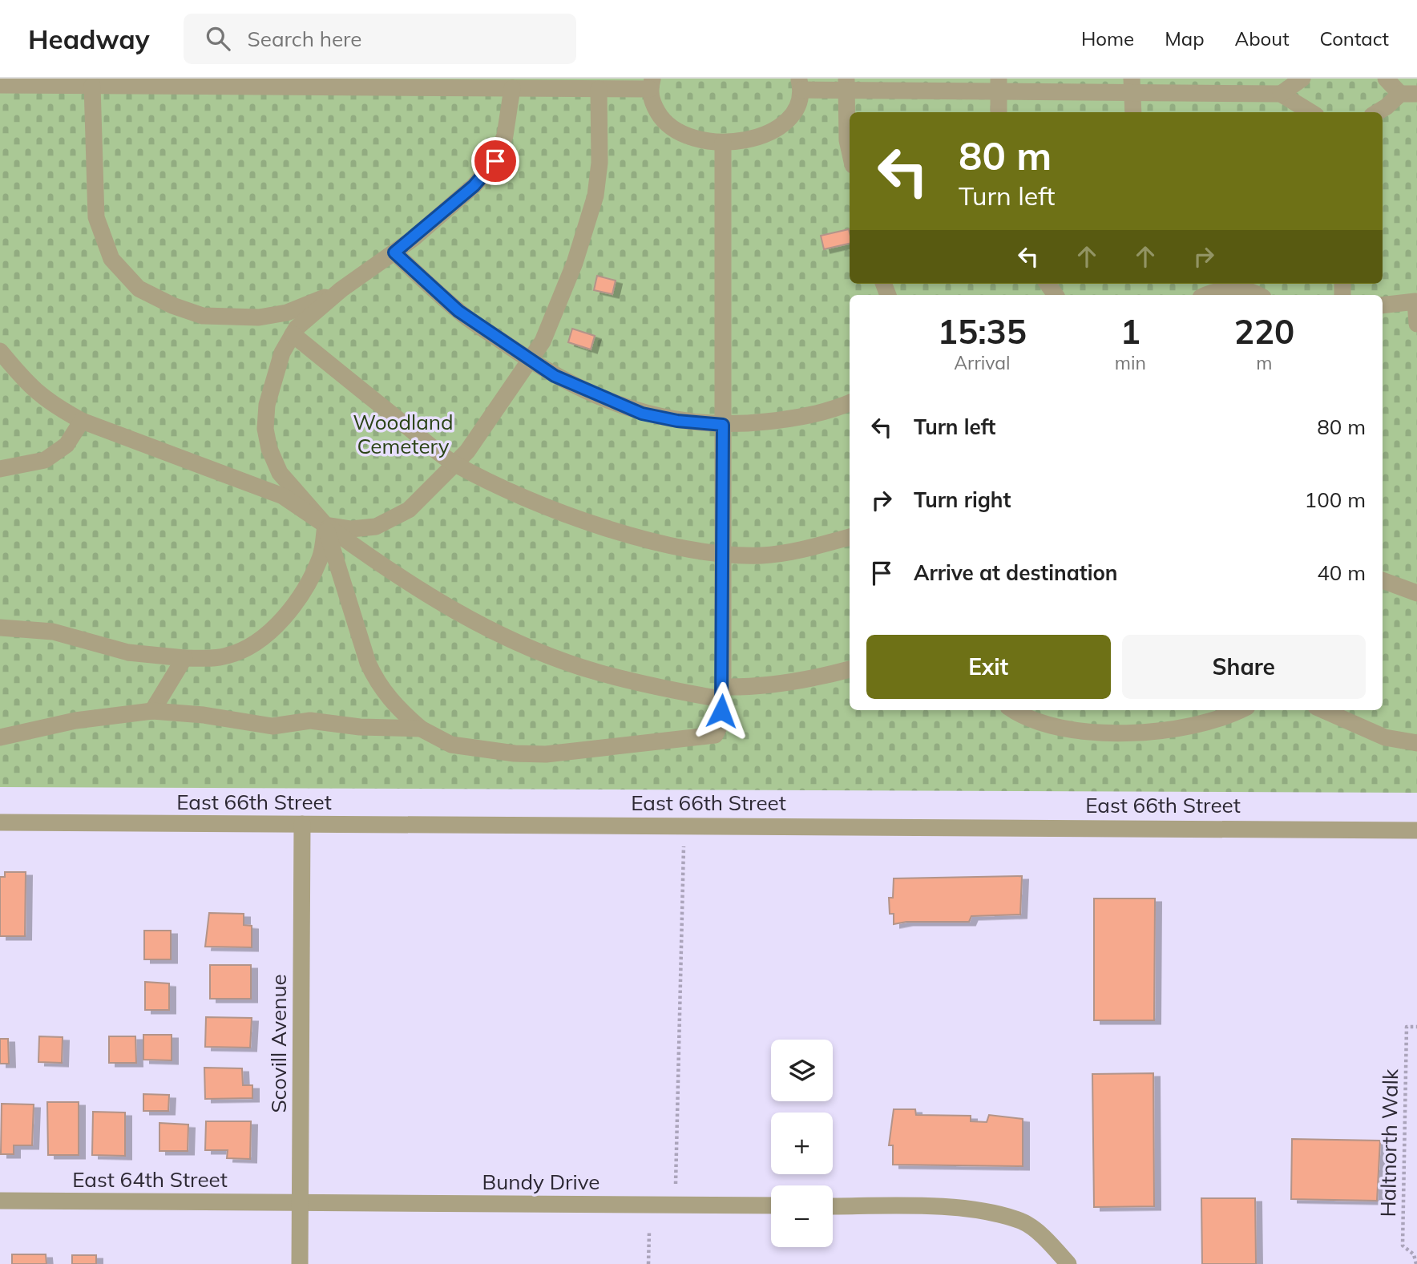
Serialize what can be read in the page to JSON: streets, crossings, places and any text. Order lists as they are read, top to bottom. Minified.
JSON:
{"streets":{"street":["East 66th Street","Scovill Avenue","East 64th Street","Bundy Drive"],"path":["Haltnorth Walk"]},"crossings":[["East 66th Street","Scovill Avenue"],["Scovill Avenue","East 64th Street"],["Scovill Avenue","Bundy Drive"],["East 64th Street","Bundy Drive"]],"parks":["Woodland Cemetery"],"page":{"header":"Headway","search":"Search here","nav":["Home","Map","About","Contact"],"turn":["80 m","Turn left"],"eta":["15:35","Arrival","1","min","220","m"],"list":[{"name":"Turn left","value":"80 m"},{"name":"Turn right","value":"100 m"},{"name":"Arrive at destination","value":"40 m"}],"buttons":["Exit","Share"],"map_buttons":["+","−"]}}
